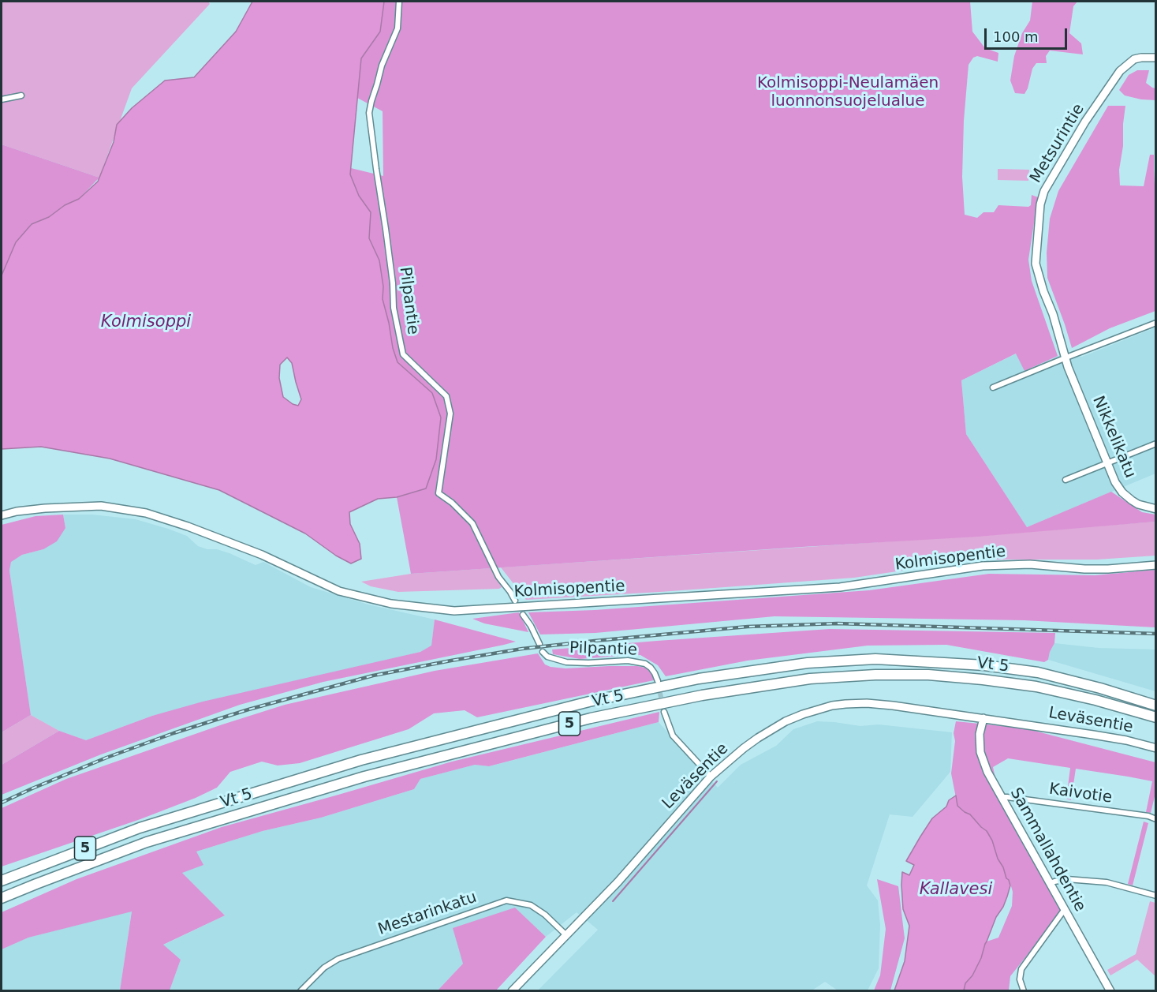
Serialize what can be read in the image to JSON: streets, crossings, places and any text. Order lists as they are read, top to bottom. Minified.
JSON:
{"streets":{"highway":["Vt 5","5"],"main road":["Metsurintie","Nikkelikatu","Kolmisopentie","Leväsentie","Sammallahdentie"],"street":["Pilpantie","Kaivotie","Mestarinkatu"]},"crossings":[["Metsurintie","Nikkelikatu"],["Leväsentie","Sammallahdentie"],["Leväsentie","Mestarinkatu"],["Kaivotie","Sammallahdentie"]],"water":["Kolmisoppi","Kallavesi"],"parks":["Kolmisoppi-Neulamäen luonnonsuojelualue"],"scale_bar":"100 m"}
